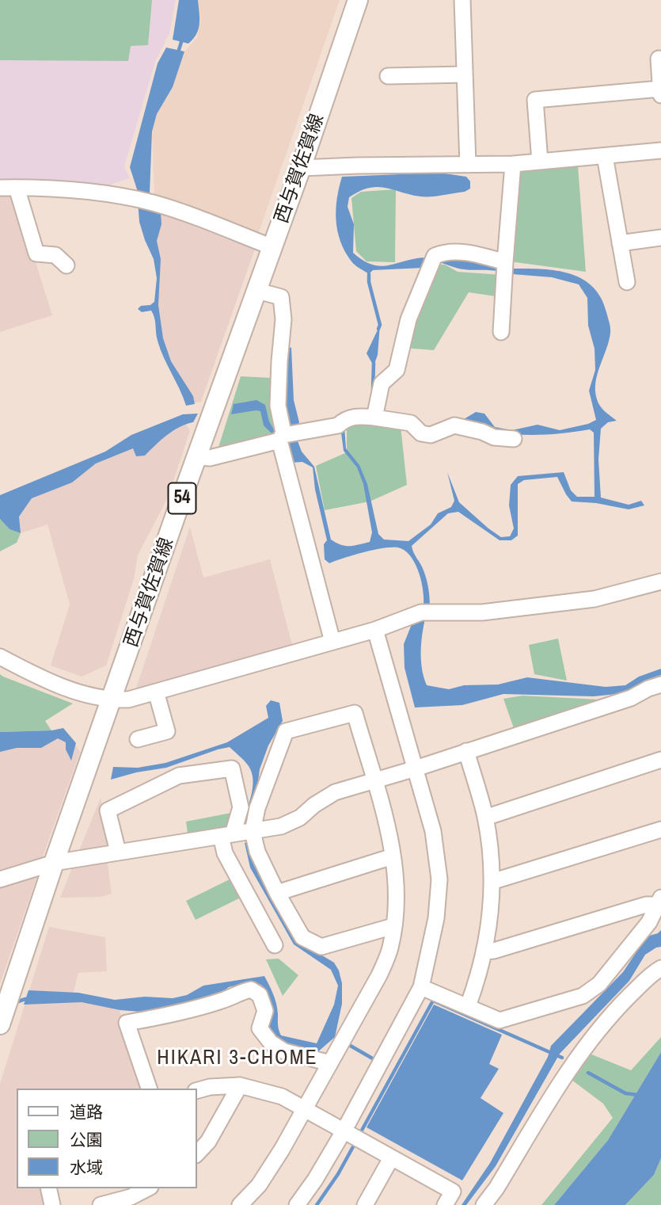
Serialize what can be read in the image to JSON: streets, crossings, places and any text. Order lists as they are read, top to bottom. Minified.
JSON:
{"streets":{"main road":["西与賀佐賀線","54"]},"districts":["HIKARI 3-CHOME"],"legend":["道路","公園","水域"]}
